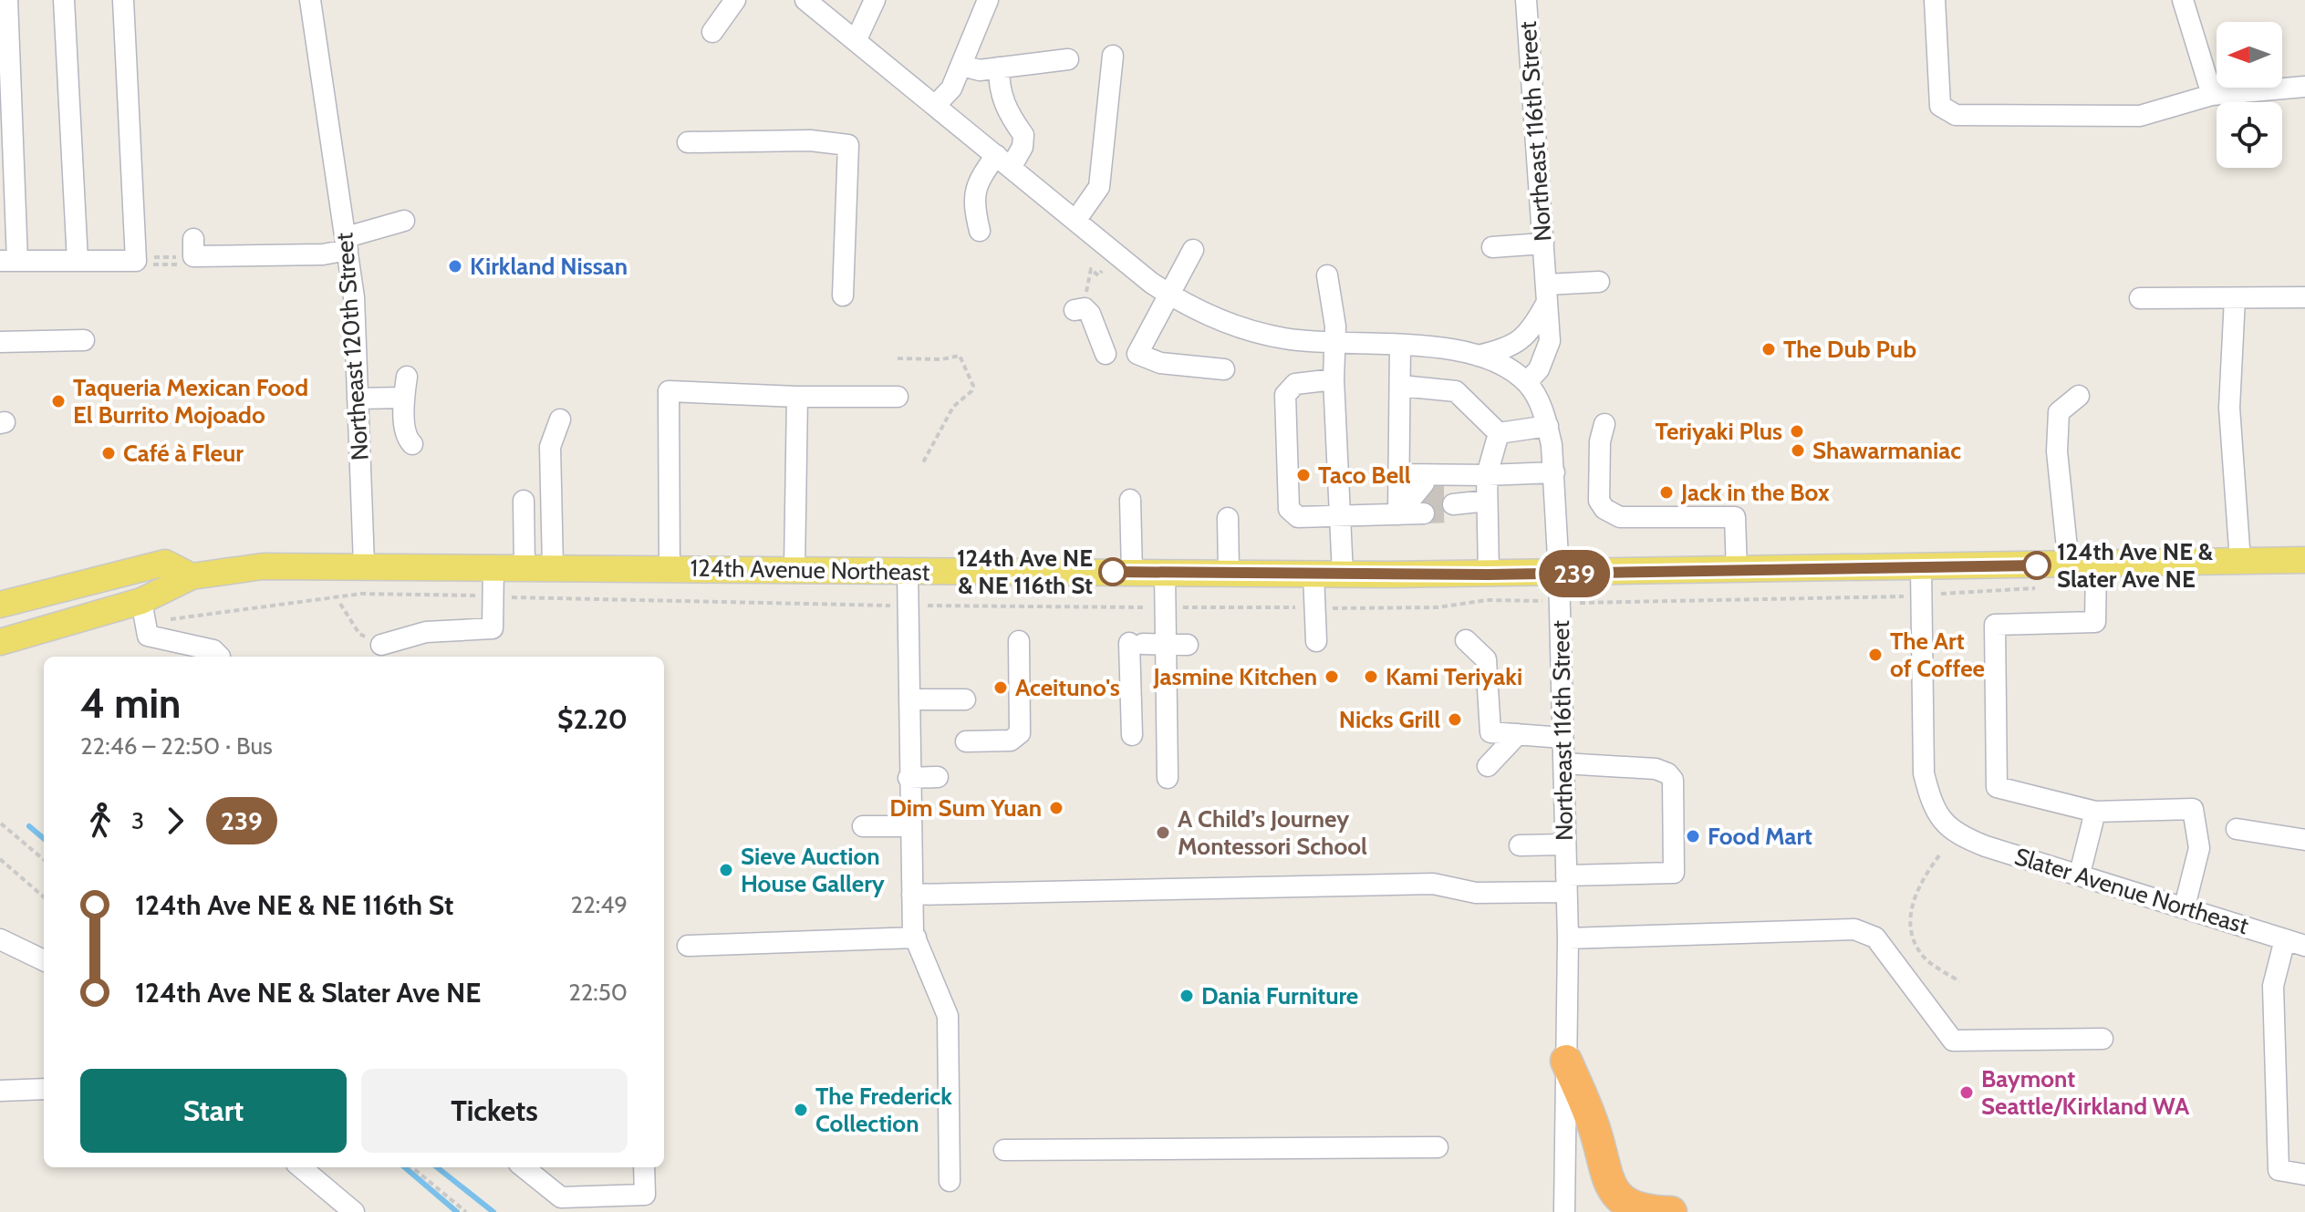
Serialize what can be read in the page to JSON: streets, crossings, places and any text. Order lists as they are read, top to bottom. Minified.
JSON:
{"streets":{"main road":["124th Avenue Northeast"],"street":["Northeast 116th Street","Northeast 120th Street","Slater Avenue Northeast"]},"crossings":[["Northeast 116th Street","124th Avenue Northeast"],["Northeast 120th Street","124th Avenue Northeast"],["124th Avenue Northeast","Slater Avenue Northeast"]],"places":["Kirkland Nissan","The Dub Pub","Taqueria Mexican Food El Burrito Mojoado","Teriyaki Plus","Shawarmaniac","Café à Fleur","Taco Bell","Jack in the Box","124th Ave NE & Slater Ave NE","124th Ave NE & NE 116th St","The Art of Coffee","Jasmine Kitchen","Kami Teriyaki","Aceituno's","Nicks Grill","Dim Sum Yuan","A Child’s Journey Montessori School","Food Mart","Sieve Auction House Gallery","Dania Furniture","Baymont Seattle/Kirkland WA","The Frederick Collection"],"lines":["bus line 239"],"north":"left","page":{"on_map":"239","heading":["4 min","22:46 – 22:50 · Bus","$2.20"],"legs":["3","239"],"list":[{"name":"124th Ave NE & NE 116th St","value":"22:49"},{"name":"124th Ave NE & Slater Ave NE","value":"22:50"}],"buttons":["Start","Tickets"]}}
